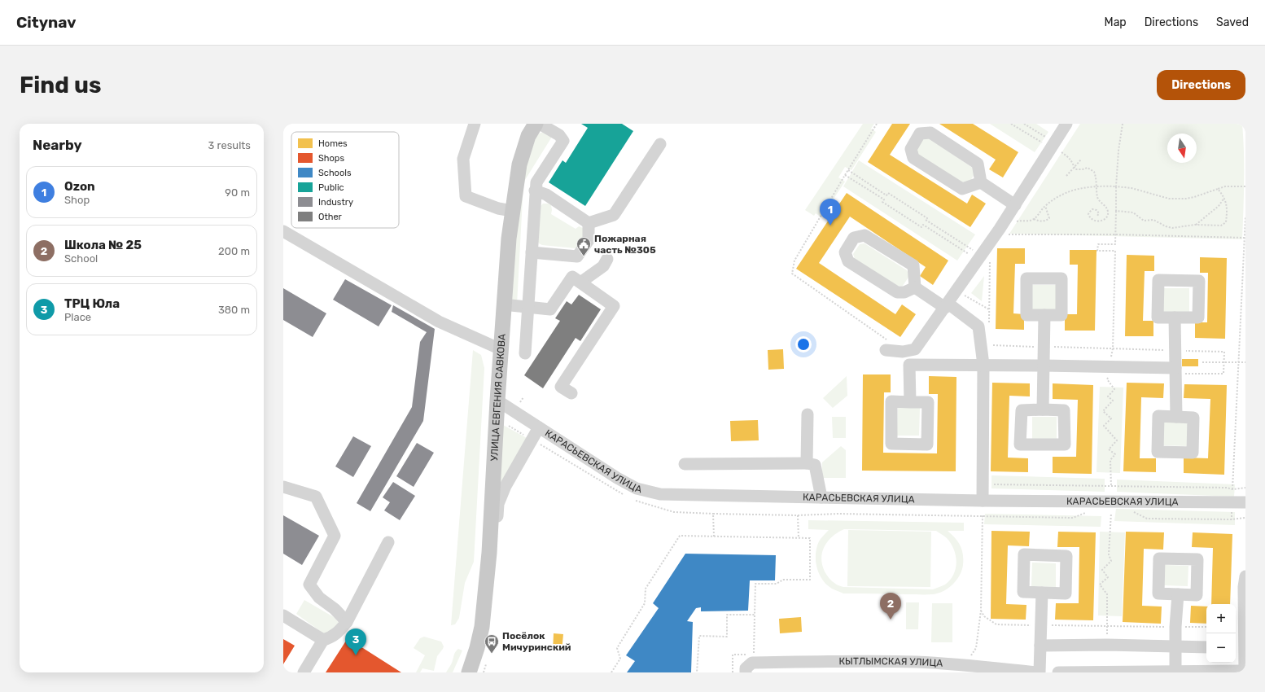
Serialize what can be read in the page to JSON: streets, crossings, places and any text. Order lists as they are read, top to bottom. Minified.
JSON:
{"streets":{"main road":["УЛИЦА ЕВГЕНИЯ САВКОВА"],"street":["КАРАСЬЕВСКАЯ УЛИЦА","КЫТЛЫМСКАЯ УЛИЦА"]},"crossings":[["УЛИЦА ЕВГЕНИЯ САВКОВА","КАРАСЬЕВСКАЯ УЛИЦА"]],"places":{"public building":["Пожарная часть №305"],"bus stop":["Посёлок Мичуринский"]},"legend":["Homes","Shops","Schools","Public","Industry","Other"],"north":"bottom","page":{"header":"Citynav","nav":["Map","Directions","Saved"],"buttons":"Directions","title":"Find us","heading":["Nearby","3 results"],"list":[{"mark":"1","name":"Ozon","note":"Shop","value":"90 m"},{"mark":"2","name":"Школа № 25","note":"School","value":"200 m"},{"mark":"3","name":"ТРЦ Юла","note":"Place","value":"380 m"}],"pins":["1","2","3"],"map_buttons":["+","−"]}}
